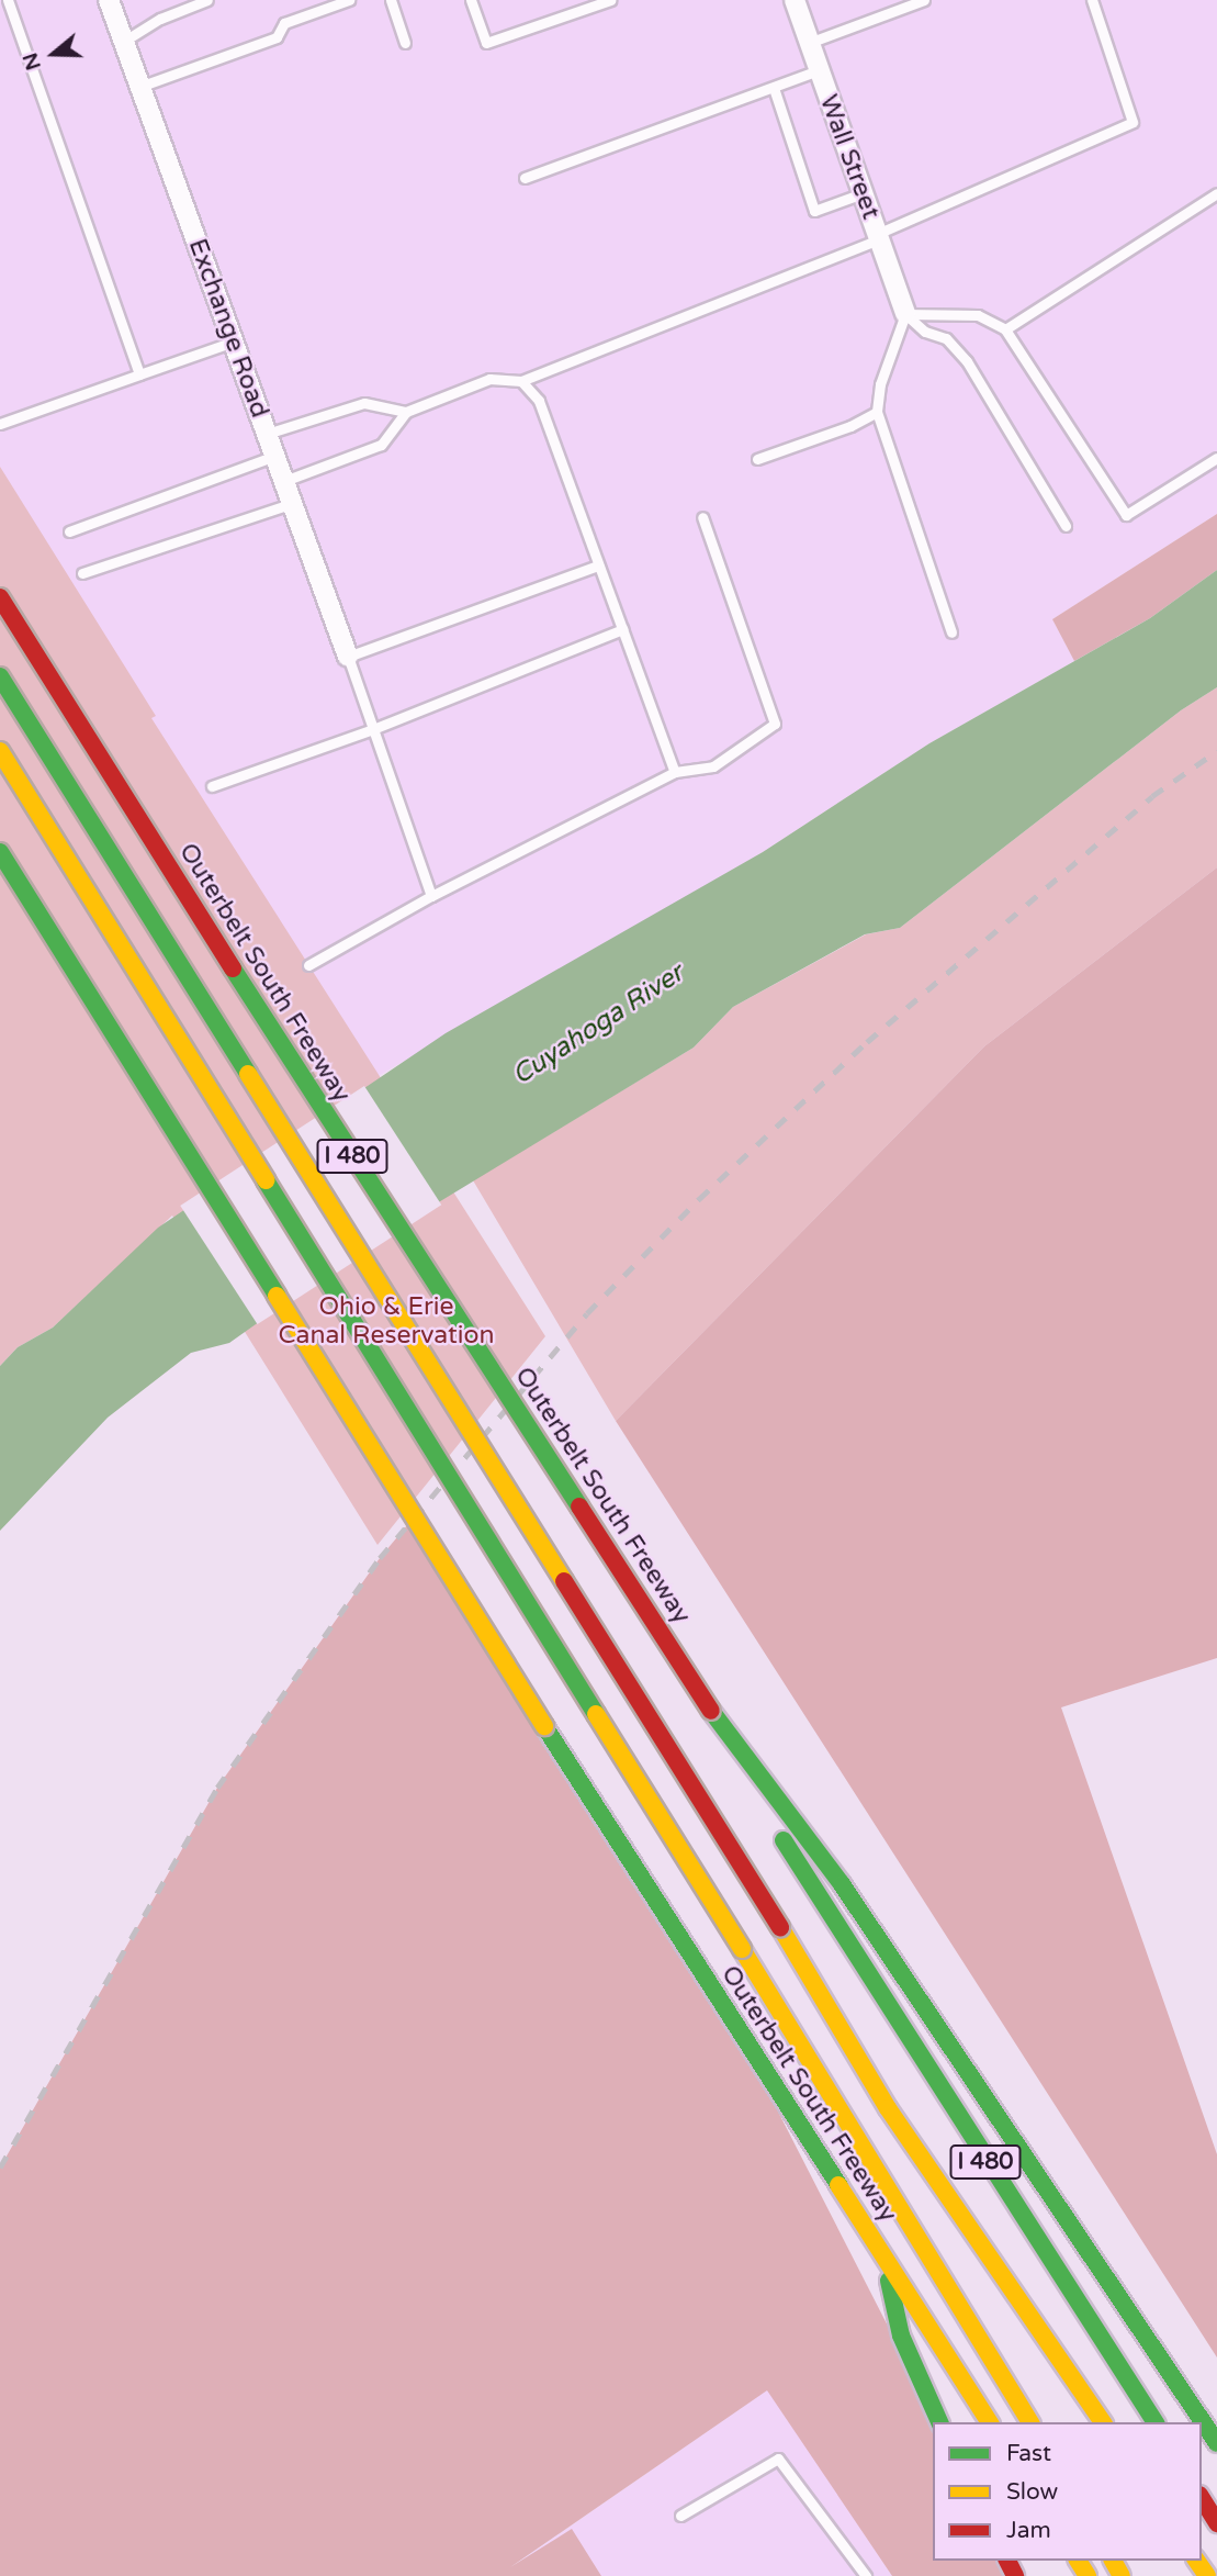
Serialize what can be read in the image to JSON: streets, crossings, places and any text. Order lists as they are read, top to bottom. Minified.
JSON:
{"streets":{"highway":["Outerbelt South Freeway","I 480"],"street":["Wall Street","Exchange Road"]},"water":["Cuyahoga River"],"parks":["Ohio & Erie Canal Reservation"],"legend":["Fast","Slow","Jam"],"north":"left"}
